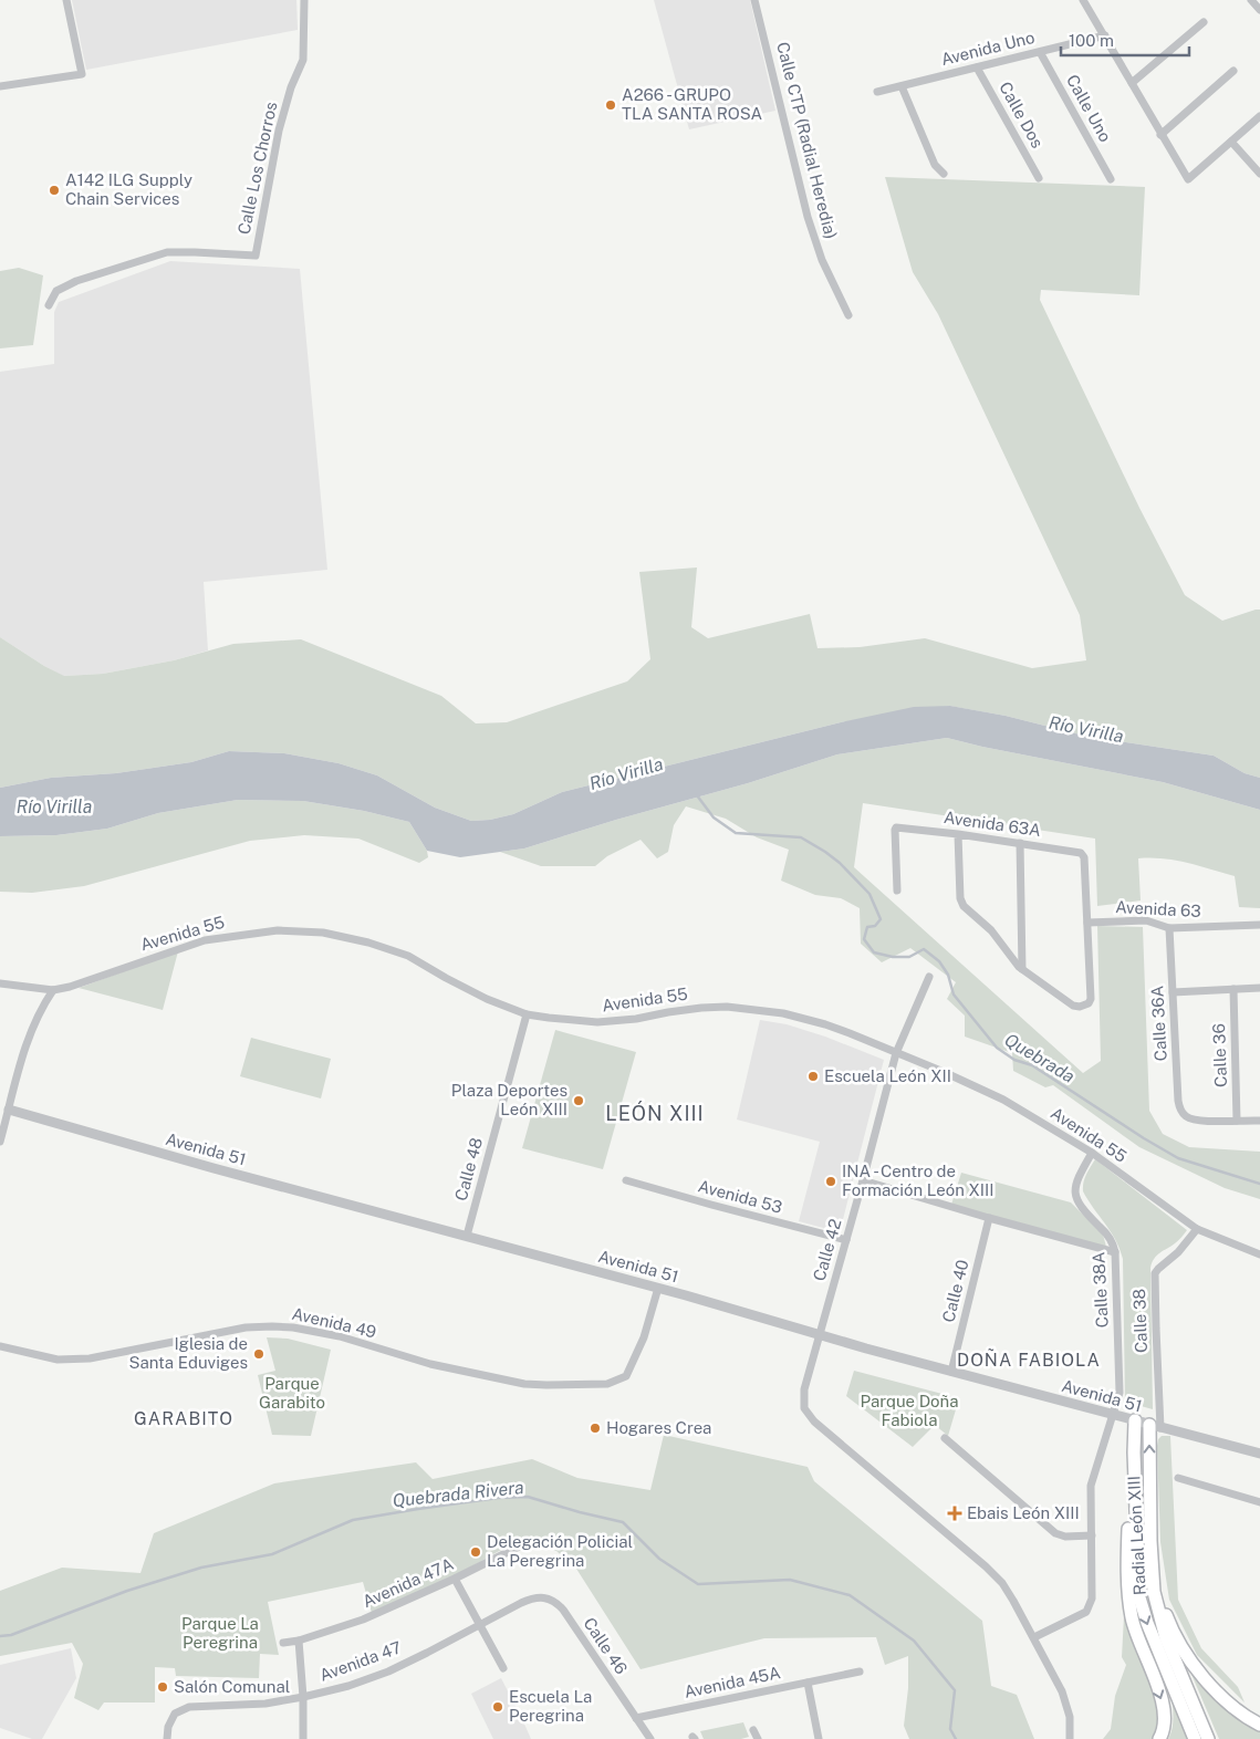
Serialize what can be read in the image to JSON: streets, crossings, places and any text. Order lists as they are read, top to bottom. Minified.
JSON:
{"streets":{"highway":["Radial León XIII"],"street":["Avenida Uno","Calle Uno","Calle Dos","Calle CTP (Radial Heredia)","Calle Los Chorros","Avenida 63A","Avenida 63","Avenida 55","Calle 36A","Calle 36","Avenida 51","Calle 48","Avenida 53","Calle 42","Calle 38A","Calle 40","Calle 38","Avenida 49","Avenida 47A","Calle 46","Avenida 47","Avenida 45A"]},"crossings":[["Avenida Uno","Calle Uno"],["Avenida Uno","Calle Dos"],["Avenida 63A","Avenida 63"],["Avenida 63","Calle 36A"],["Avenida 55","Calle 48"],["Avenida 55","Calle 42"],["Avenida 55","Calle 38A"],["Avenida 55","Calle 38"],["Calle 36A","Calle 36"],["Avenida 51","Calle 48"],["Avenida 51","Calle 42"],["Avenida 51","Calle 38A"],["Avenida 51","Calle 40"],["Avenida 51","Calle 38"],["Avenida 51","Avenida 49"],["Avenida 51","Radial León XIII"],["Avenida 53","Calle 42"],["Calle 42","Calle 38A"],["Calle 38","Radial León XIII"],["Calle 46","Avenida 47"],["Calle 46","Avenida 45A"]],"districts":["LEÓN XIII","DOÑA FABIOLA","GARABITO"],"water":["Río Virilla","Quebrada","Quebrada Rivera"],"parks":["Parque Garabito","Parque Doña Fabiola","Parque La Peregrina"],"places":{"other":["A266 - GRUPO TLA SANTA ROSA","A142 ILG Supply Chain Services","Escuela León XII","Plaza Deportes León XIII","INA - Centro de Formación León XIII","Iglesia de Santa Eduviges","Hogares Crea","Delegación Policial La Peregrina","Salón Comunal","Escuela La Peregrina"],"health":["Ebais León XIII"]},"scale_bar":"100 m"}
